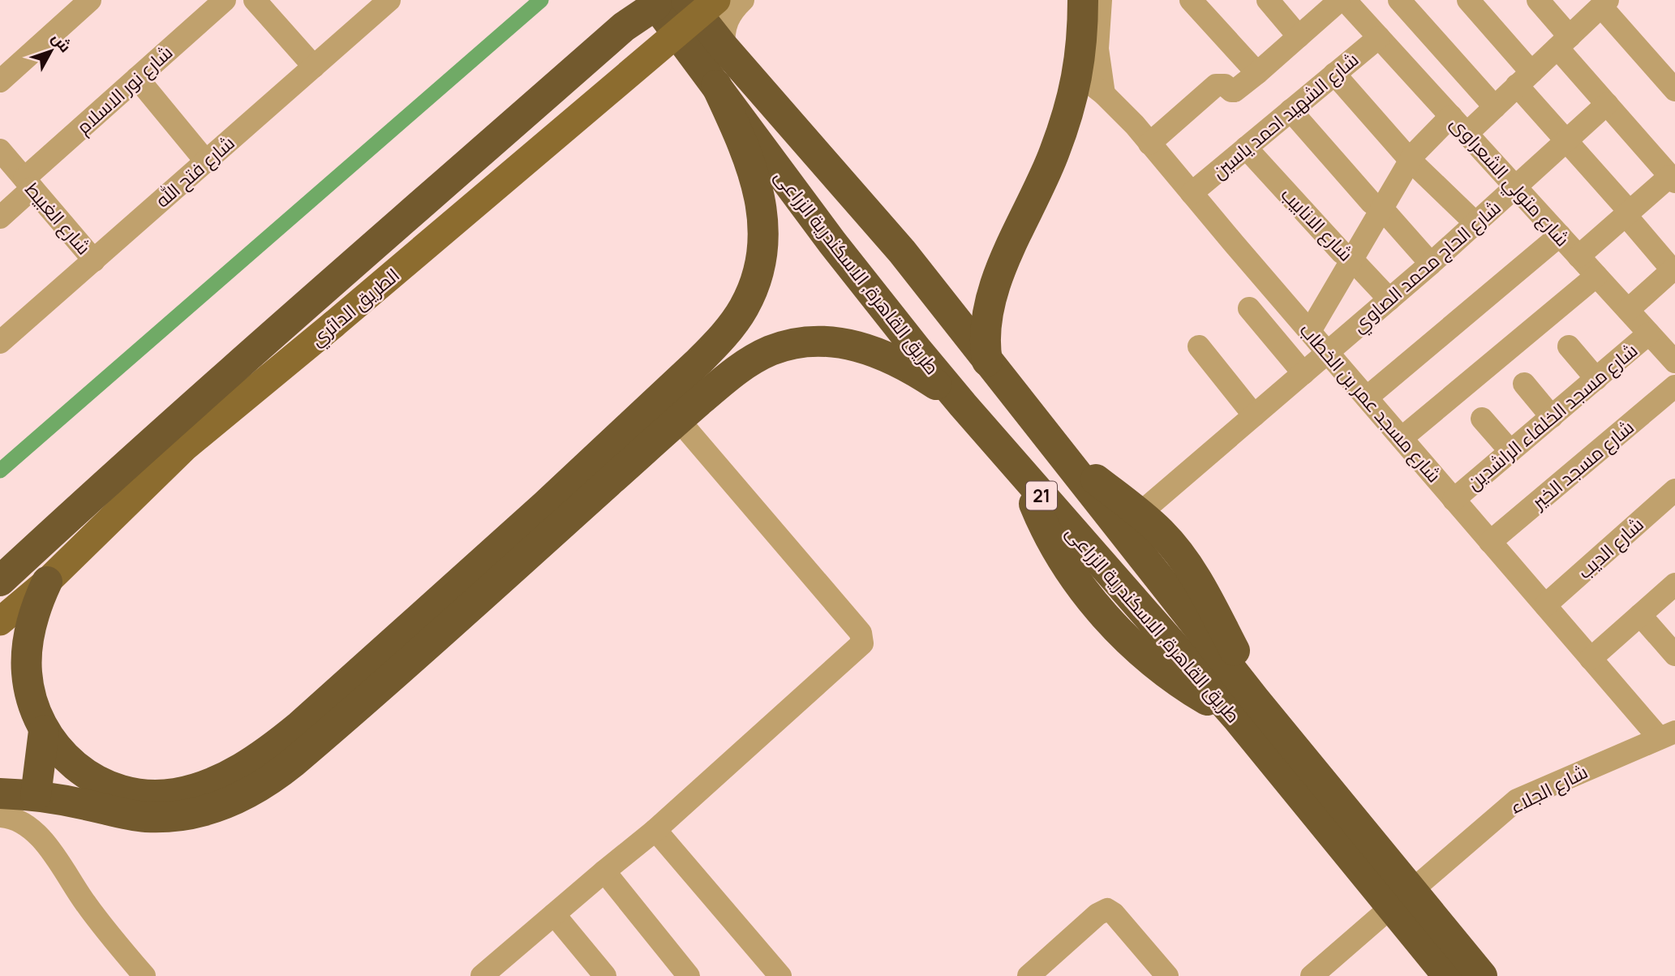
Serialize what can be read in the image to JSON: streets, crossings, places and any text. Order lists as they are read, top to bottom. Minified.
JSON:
{"streets":{"highway":["طريق القاهرة, الاسكندرية الزراعى","21"],"main road":["الطريق الدائري"],"street":["شارع نور الاسلام","شارع الشهيد احمد ياسين","شارع فتح الله","شارع متولي الشعراوى","شارع الغبيط","شارع الانابيب","شارع الحاج محمد الصاوي","شارع مسجد عمر بن الخطاب","شارع مسجد الخلفاء الراشدين","شارع مسجد الخير","شارع الديب","شارع الجلاء"]},"crossings":[["شارع نور الاسلام","شارع الغبيط"],["شارع الشهيد احمد ياسين","شارع متولي الشعراوى"],["شارع الشهيد احمد ياسين","شارع الانابيب"],["شارع الشهيد احمد ياسين","شارع مسجد عمر بن الخطاب"],["شارع فتح الله","شارع الغبيط"],["شارع متولي الشعراوى","شارع الحاج محمد الصاوي"],["شارع متولي الشعراوى","شارع مسجد الخلفاء الراشدين"],["شارع الانابيب","شارع الحاج محمد الصاوي"],["شارع الحاج محمد الصاوي","شارع مسجد عمر بن الخطاب"],["طريق القاهرة, الاسكندرية الزراعى","شارع الجلاء"],["شارع مسجد عمر بن الخطاب","شارع مسجد الخلفاء الراشدين"],["شارع مسجد عمر بن الخطاب","شارع مسجد الخير"],["شارع مسجد عمر بن الخطاب","شارع الديب"],["شارع مسجد عمر بن الخطاب","شارع الجلاء"]],"north":"top right"}
